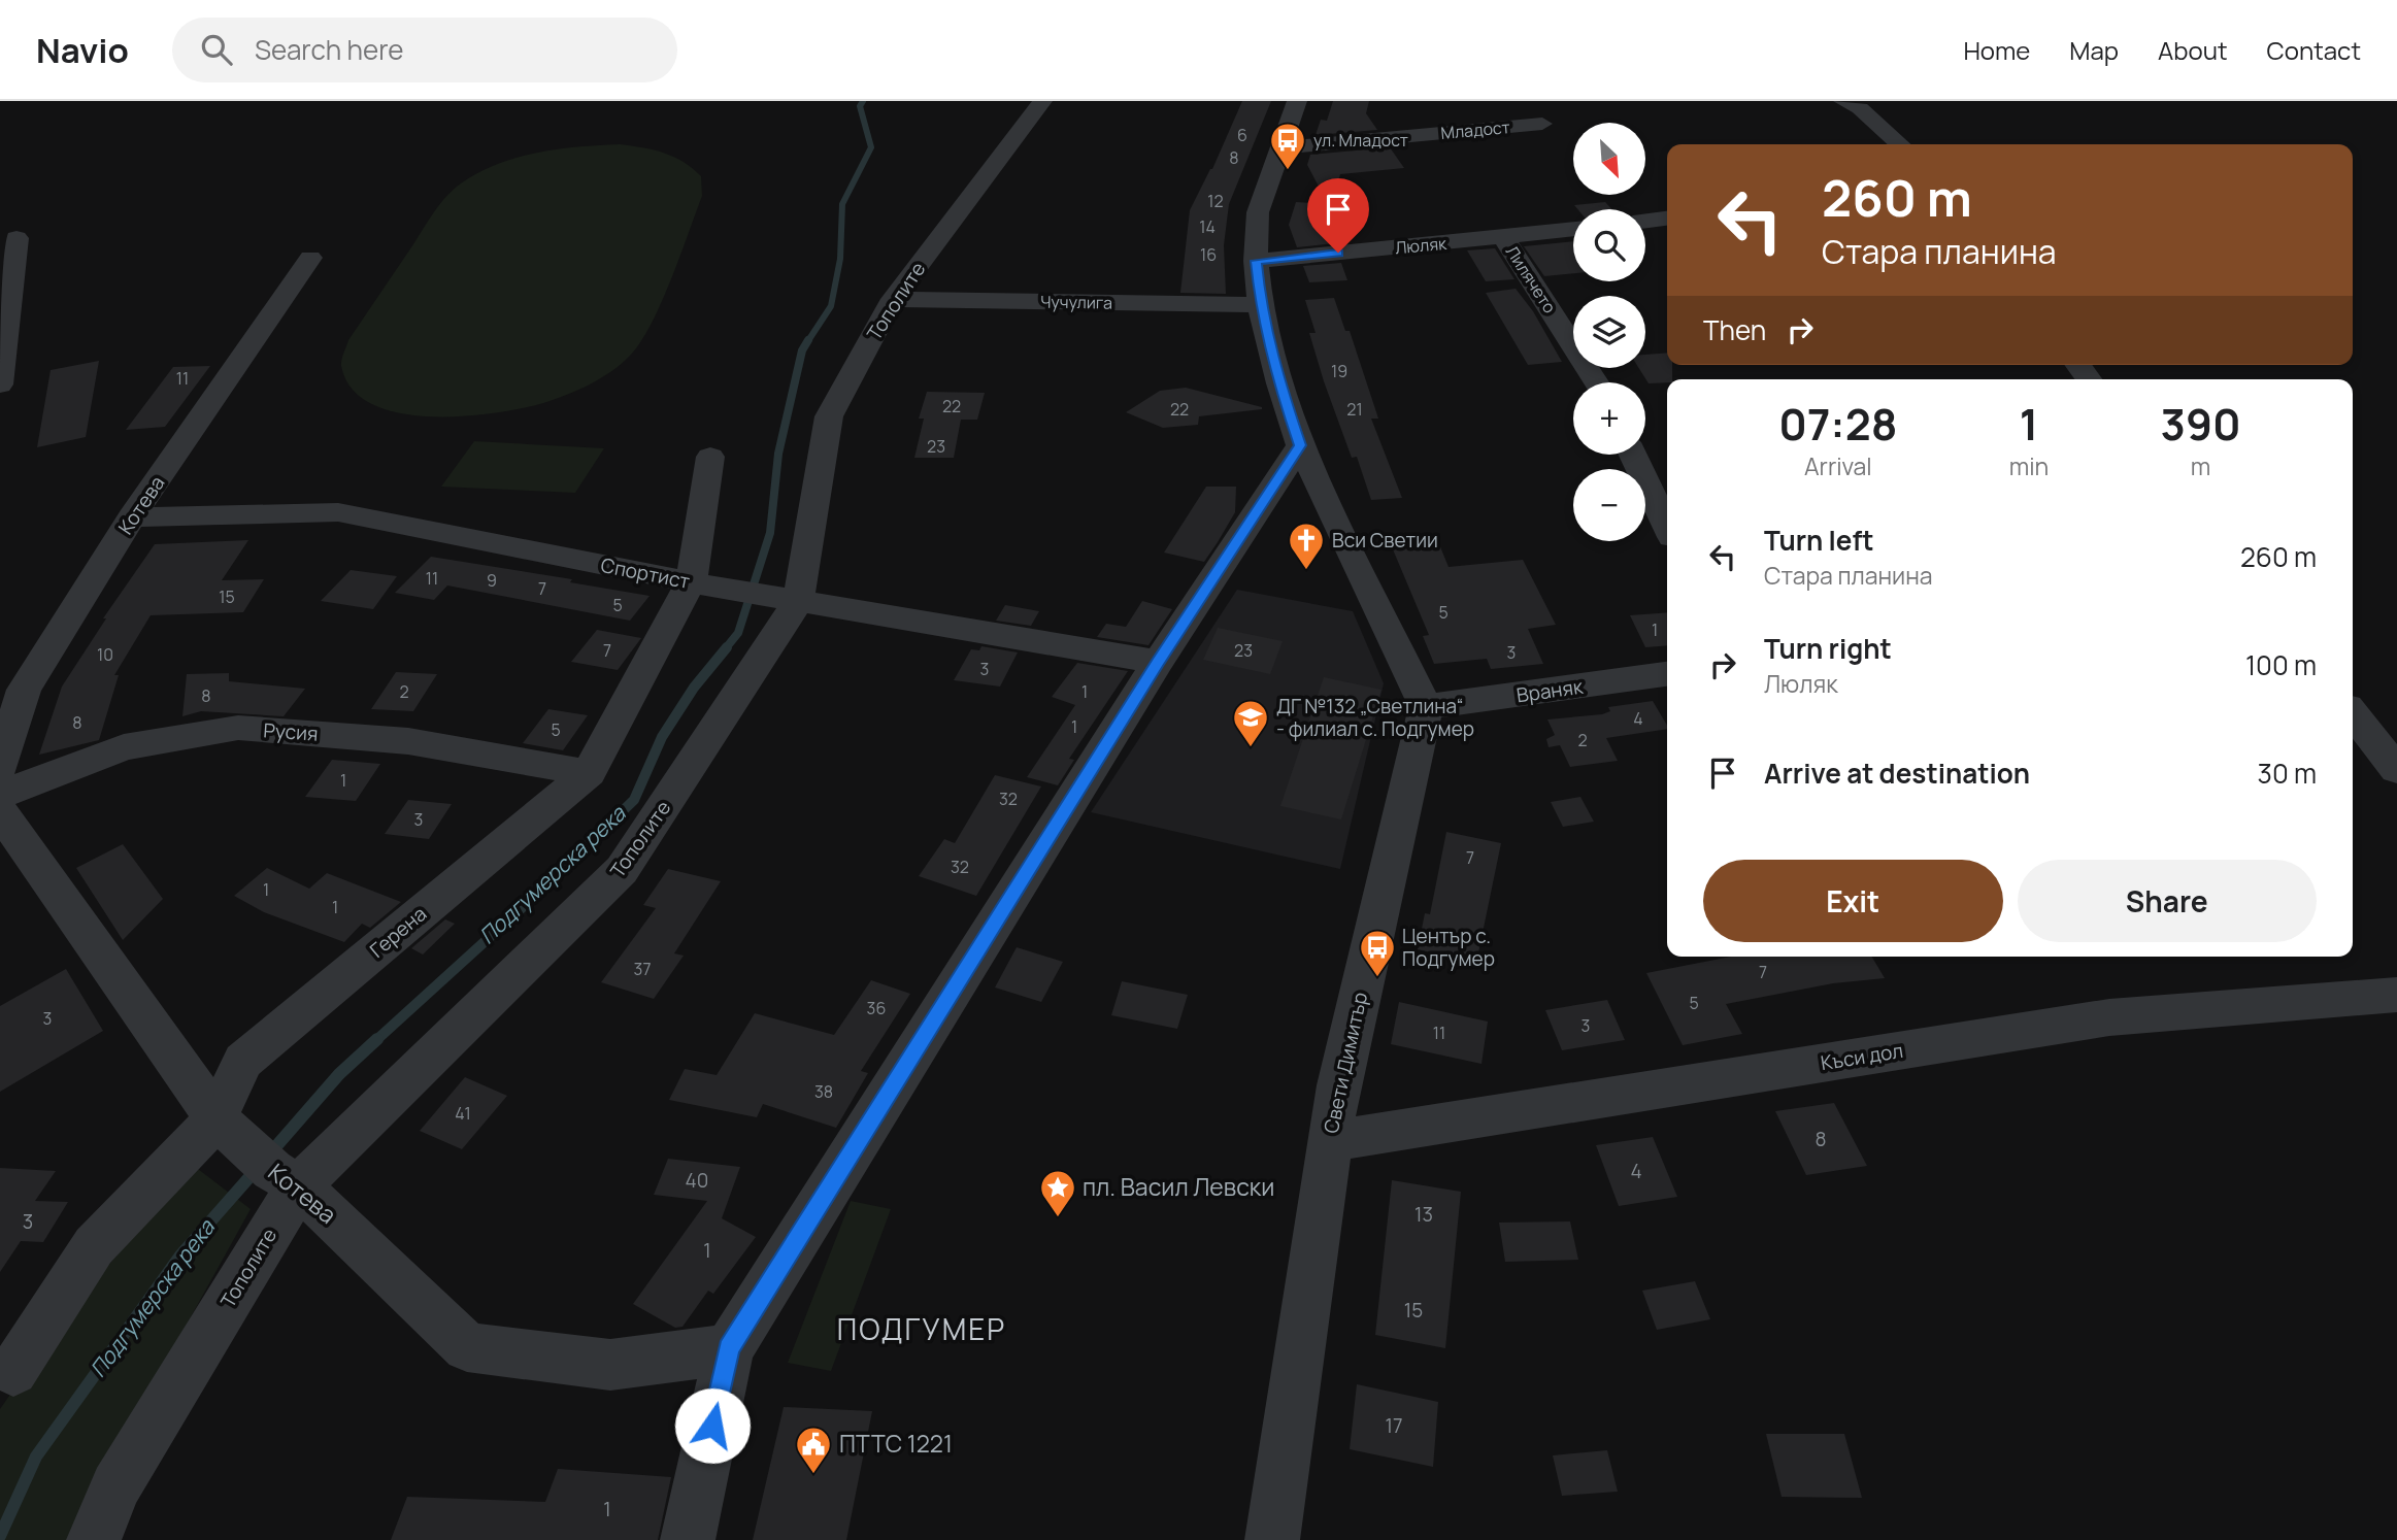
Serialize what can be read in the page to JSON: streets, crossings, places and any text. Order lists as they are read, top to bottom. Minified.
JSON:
{"streets":{"street":["Младост","Люляк","Лилячето","Тополите","Чучулига","Котева","Спортист","Враняк","Русия","Герена","Къси дол","Свети Димитър"]},"crossings":[["Люляк","Лилячето"],["Тополите","Чучулига"],["Тополите","Котева"],["Тополите","Спортист"],["Котева","Спортист"],["Котева","Герена"],["Спортист","Герена"],["Враняк","Свети Димитър"],["Русия","Герена"],["Къси дол","Свети Димитър"]],"districts":["ПОДГУМЕР"],"water":["Подгумерска река"],"places":{"bus stop":["ул. Младост","Център с. Подгумер"],"church":["Вси Светии"],"school or university":["ДГ №132 „Светлина“ - филиал с. Подгумер"],"place":["пл. Васил Левски"],"public building":["ПТТС 1221"]},"house_numbers":["6","8","12","14","16","19","11","22","22","21","23","11","9","7","15","5","5","1","7","23","3","10","3","2","1","8","4","8","1","5","2","1","32","3","7","32","1","1","37","7","5","36","3","3","11","38","41","8","4","40","13","3","1","15","17","1"],"north":"bottom right","page":{"header":"Navio","search":"Search here","nav":["Home","Map","About","Contact"],"map_buttons":["+","−"],"turn":["260 m","Стара планина"],"then":"Then","eta":["07:28","Arrival","1","min","390","m"],"list":[{"name":"Turn left","note":"Стара планина","value":"260 m"},{"name":"Turn right","note":"Люляк","value":"100 m"},{"name":"Arrive at destination","value":"30 m"}],"buttons":["Exit","Share"]}}
